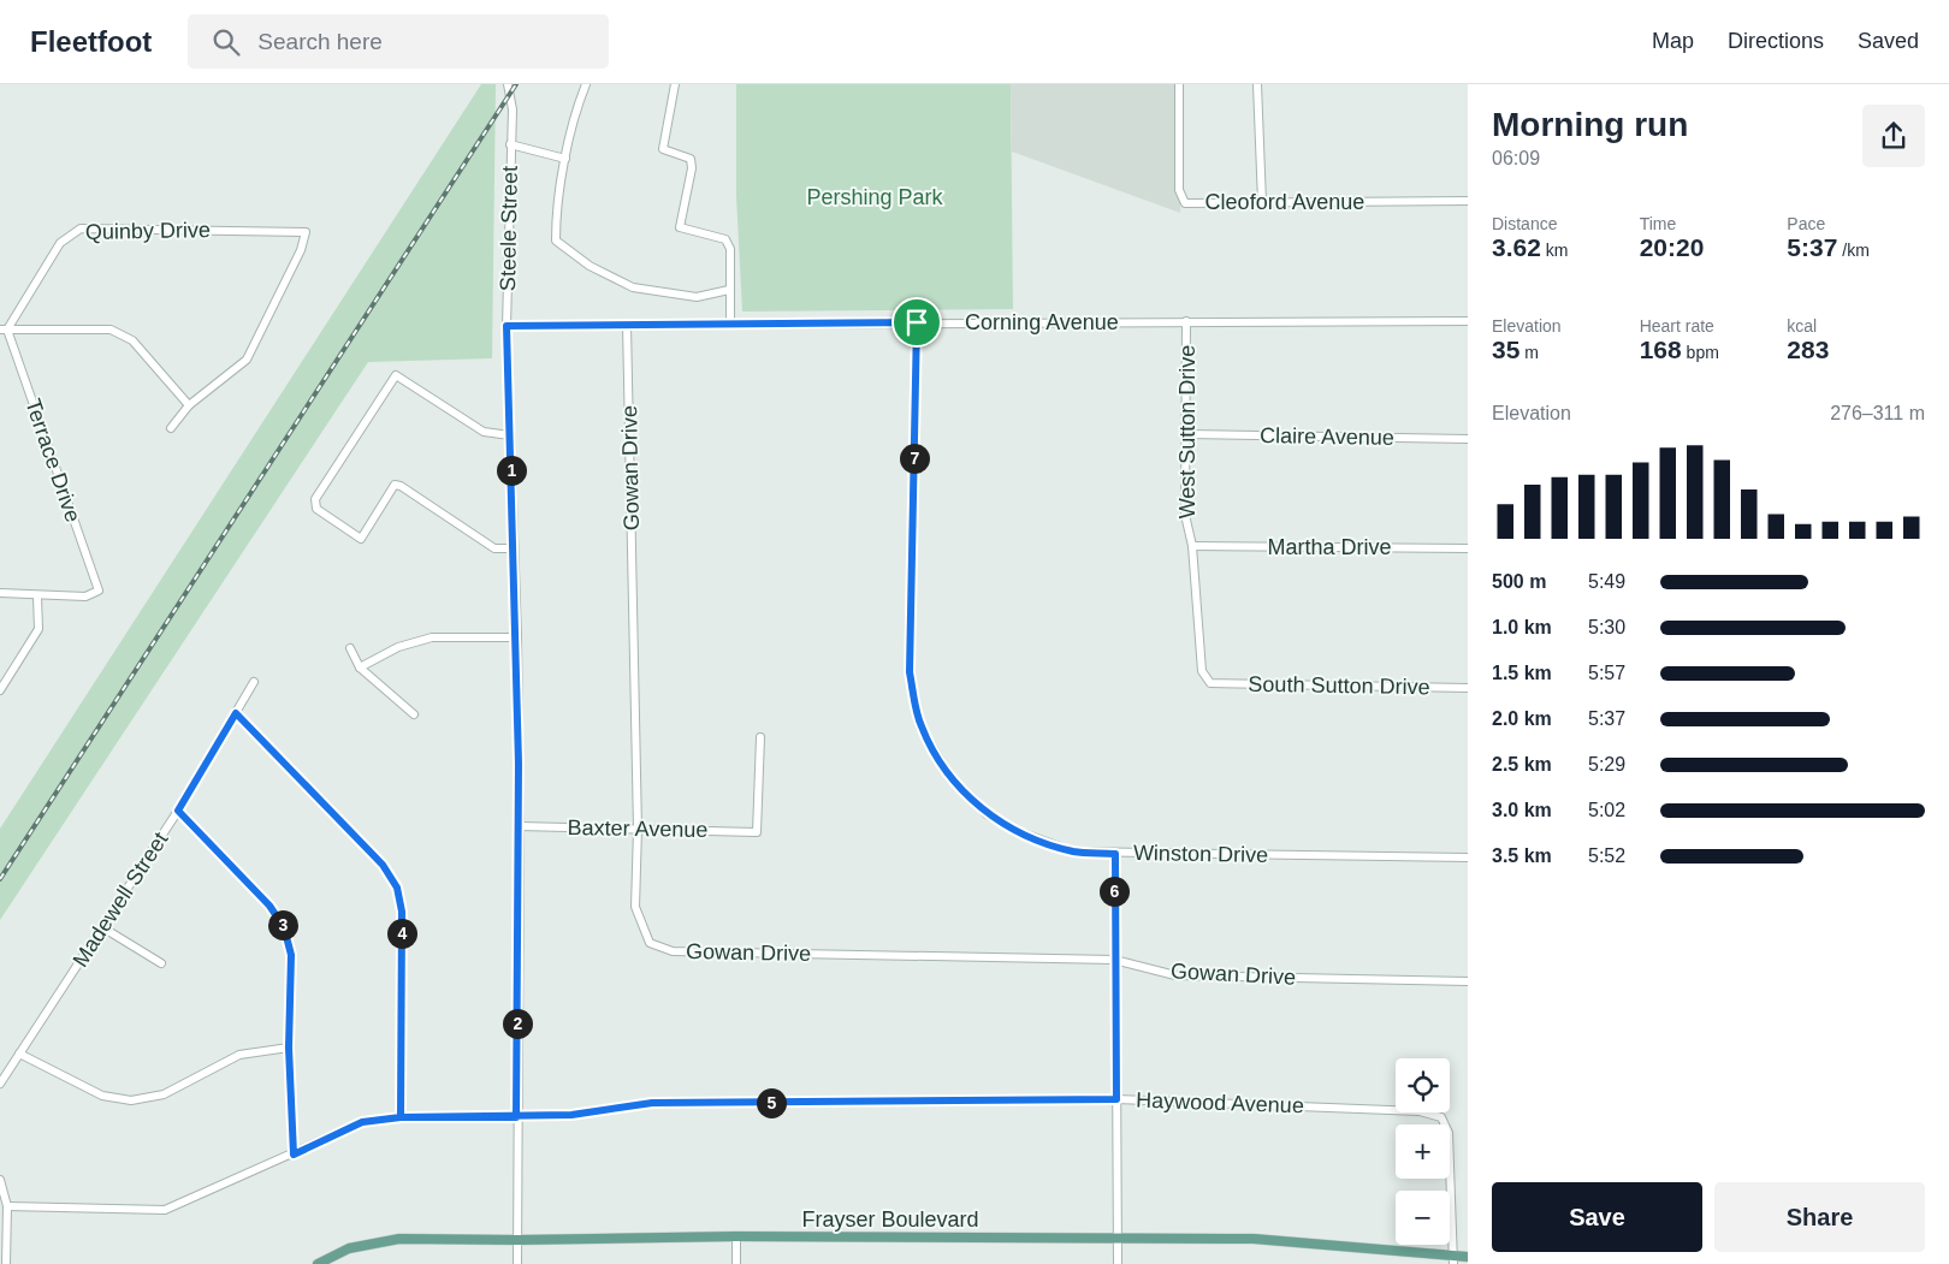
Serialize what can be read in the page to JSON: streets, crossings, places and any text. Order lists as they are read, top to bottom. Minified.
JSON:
{"streets":{"main road":["Frayser Boulevard"],"street":["Cleoford Avenue","Steele Street","Quinby Drive","Corning Avenue","West Sutton Drive","Claire Avenue","Terrace Drive","Gowan Drive","Martha Drive","South Sutton Drive","Baxter Avenue","Winston Drive","Madewell Street","Haywood Avenue"]},"crossings":[["Steele Street","Corning Avenue"],["Steele Street","Baxter Avenue"],["Steele Street","Haywood Avenue"],["Steele Street","Frayser Boulevard"],["Quinby Drive","Terrace Drive"],["Corning Avenue","West Sutton Drive"],["Corning Avenue","Gowan Drive"],["Corning Avenue","Winston Drive"],["West Sutton Drive","Claire Avenue"],["West Sutton Drive","Martha Drive"],["West Sutton Drive","South Sutton Drive"],["Gowan Drive","Baxter Avenue"],["Haywood Avenue","Frayser Boulevard"]],"parks":["Pershing Park"],"page":{"header":"Fleetfoot","search":"Search here","nav":["Map","Directions","Saved"],"heading":["Morning run","06:09"],"stats":[["Distance","3.62 km"],["Time","20:20"],["Pace","5:37 /km"],["Elevation","35 m"],["Heart rate","168 bpm"],["kcal","283"]],"chart":["Elevation","276–311 m"],"pins":["7","1","6","3","4","2","5"],"list":[{"name":"500 m","note":"5:49"},{"name":"1.0 km","note":"5:30"},{"name":"1.5 km","note":"5:57"},{"name":"2.0 km","note":"5:37"},{"name":"2.5 km","note":"5:29"},{"name":"3.0 km","note":"5:02"},{"name":"3.5 km","note":"5:52"}],"map_buttons":["+","−"],"buttons":["Save","Share"]}}
